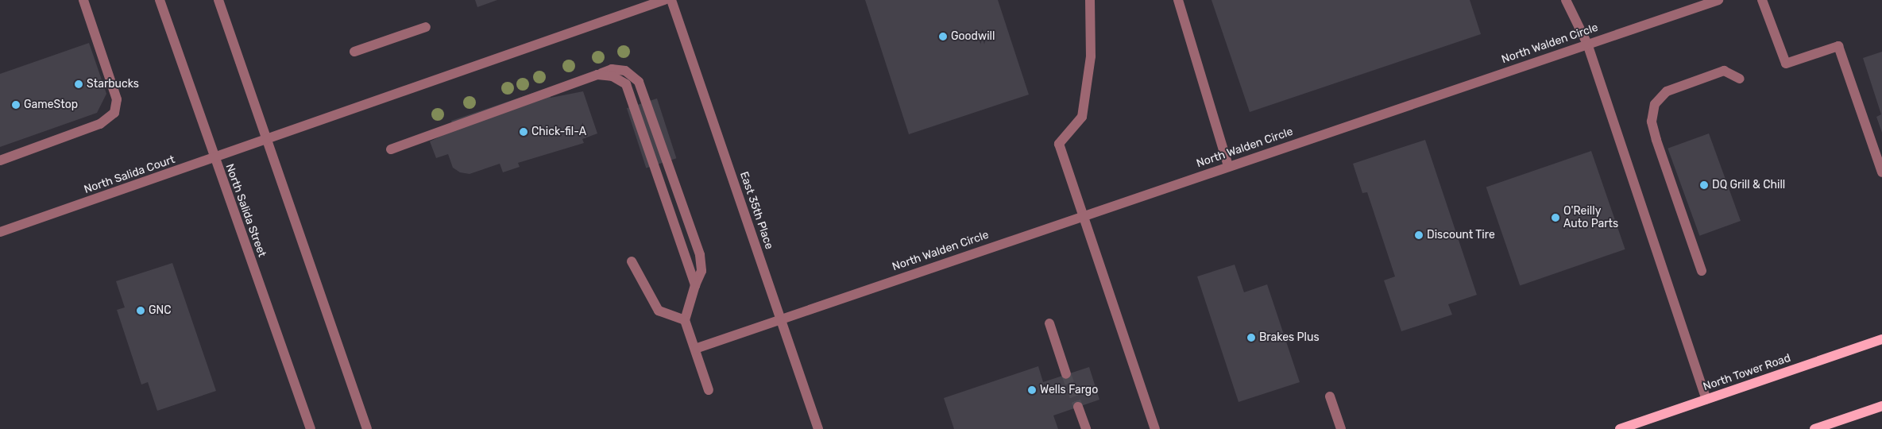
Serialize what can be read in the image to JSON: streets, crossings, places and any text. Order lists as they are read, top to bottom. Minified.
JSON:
{"streets":{"main road":["North Tower Road"],"street":["North Walden Circle","North Salida Court","North Salida Street","East 35th Place"]},"crossings":[["North Walden Circle","East 35th Place"],["North Salida Court","North Salida Street"]],"places":["Goodwill","Starbucks","GameStop","Chick-fil-A","DQ Grill & Chill","O'Reilly Auto Parts","Discount Tire","GNC","Brakes Plus","Wells Fargo"]}
